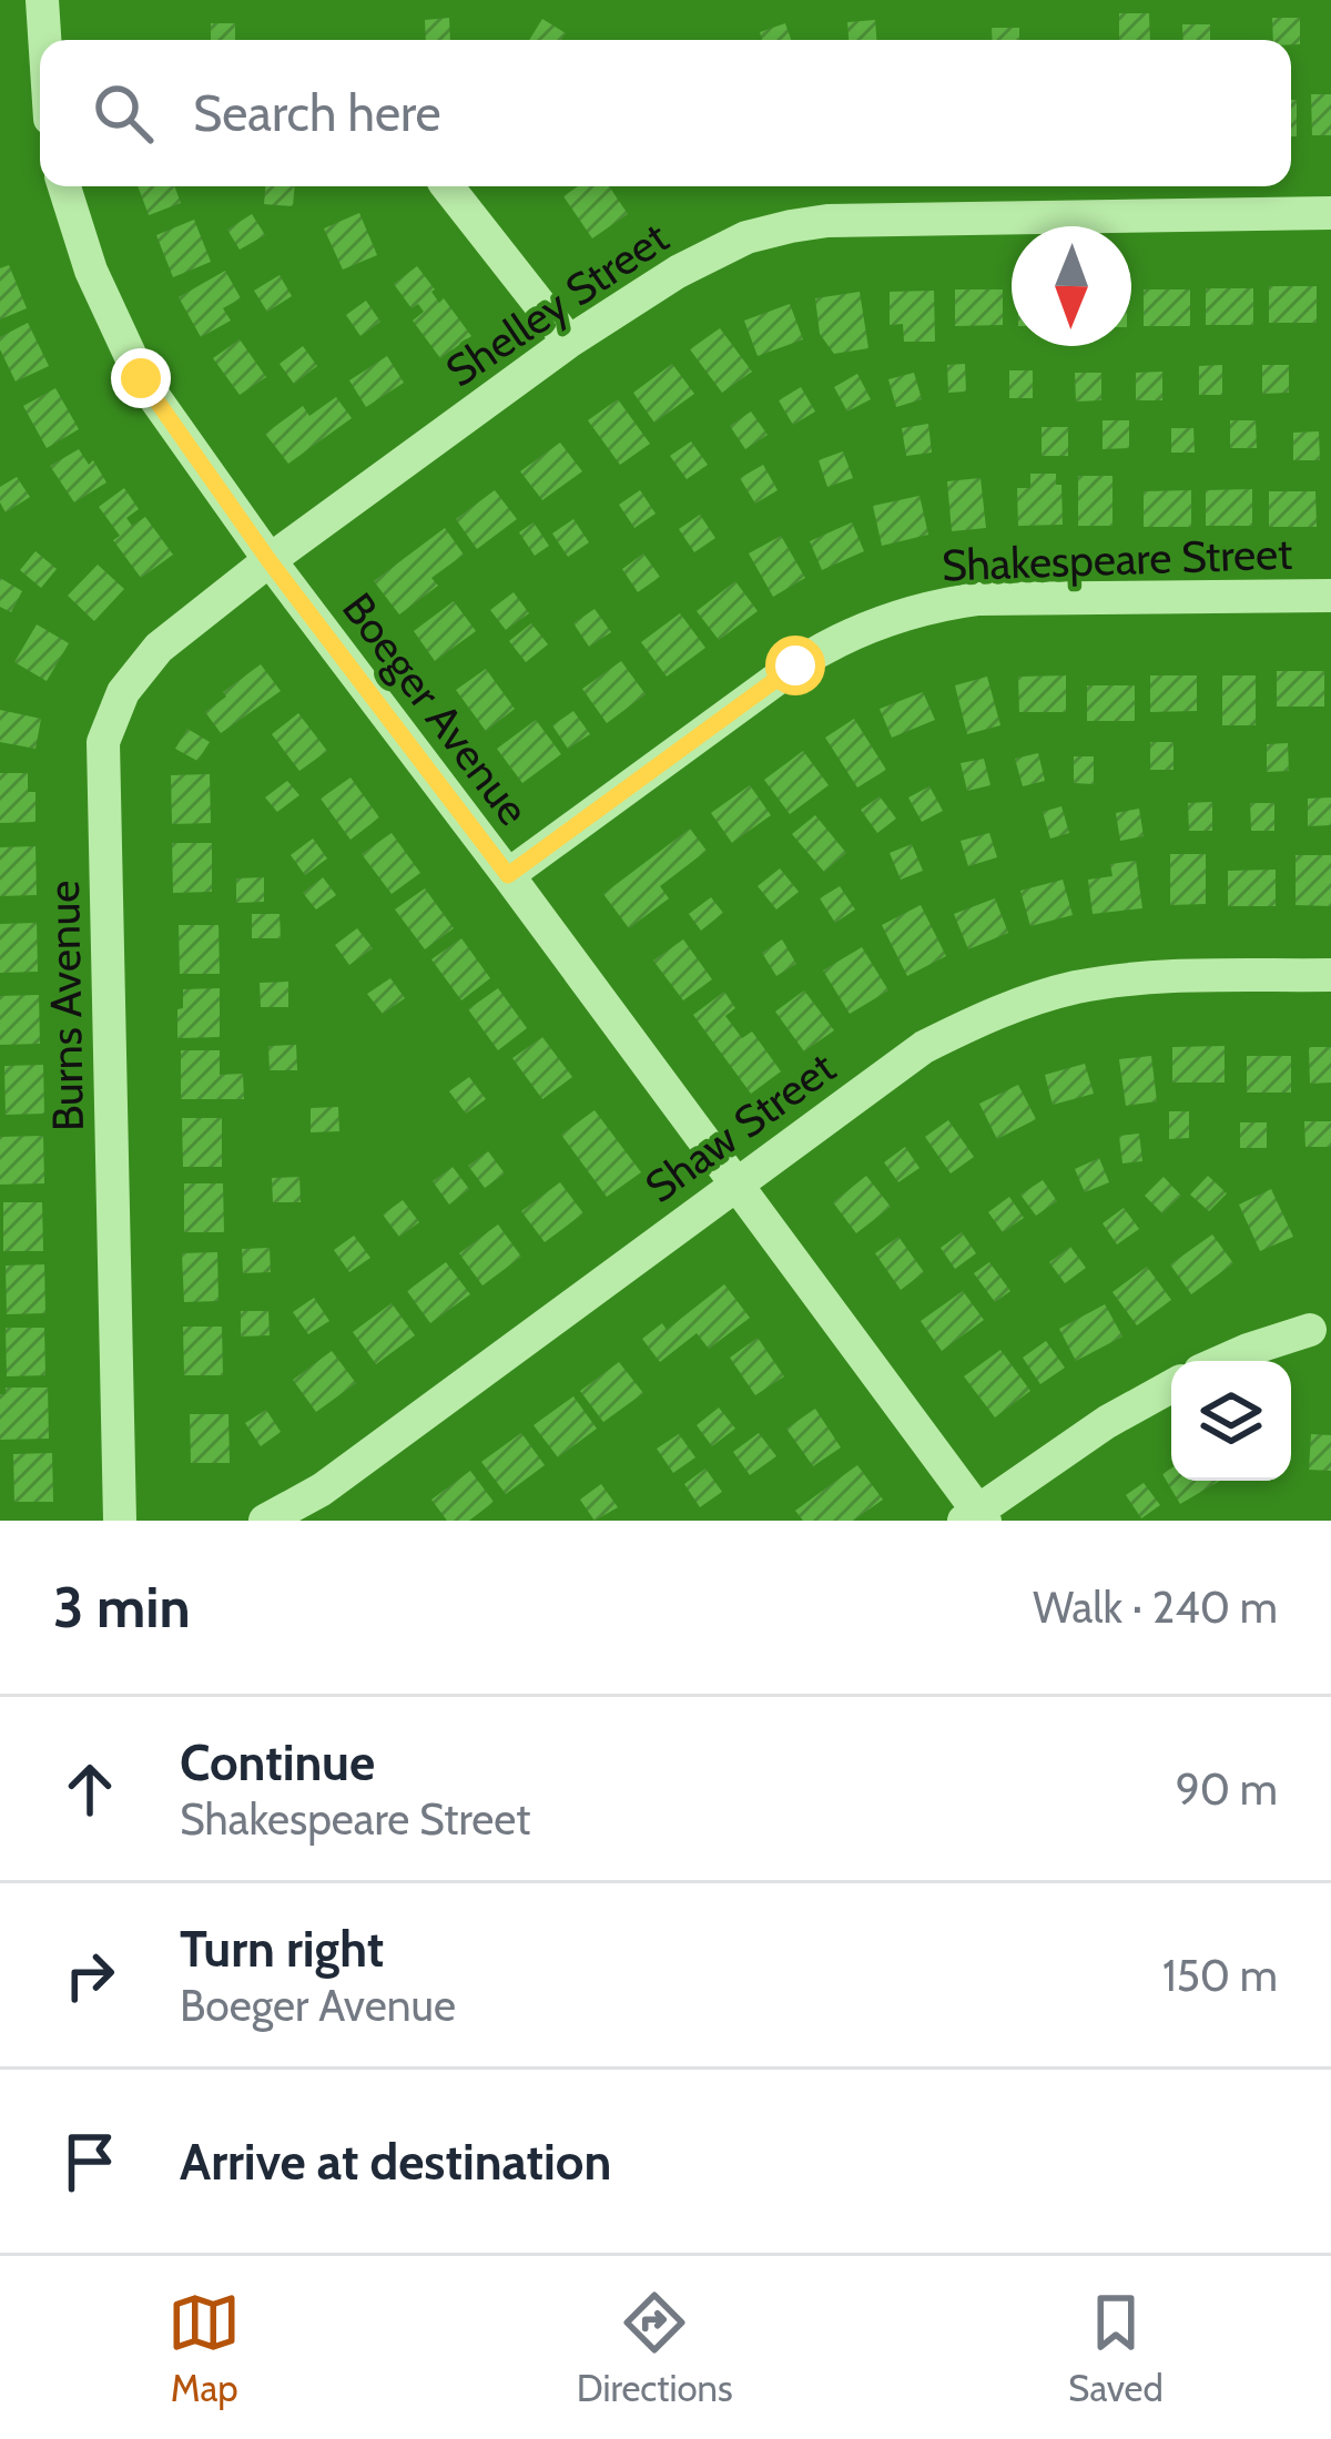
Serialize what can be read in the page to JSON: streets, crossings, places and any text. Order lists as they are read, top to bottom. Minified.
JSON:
{"streets":{"street":["Shelley Street","Shakespeare Street","Boeger Avenue","Burns Avenue","Shaw Street"]},"crossings":[["Shelley Street","Boeger Avenue"],["Shelley Street","Burns Avenue"],["Shakespeare Street","Boeger Avenue"],["Boeger Avenue","Burns Avenue"],["Boeger Avenue","Shaw Street"]],"north":"bottom","page":{"search":"Search here","heading":["3 min","Walk · 240 m"],"list":[["Continue","Shakespeare Street","90 m"],["Turn right","Boeger Avenue","150 m"],"Arrive at destination"],"nav":["Map","Directions","Saved"]}}
